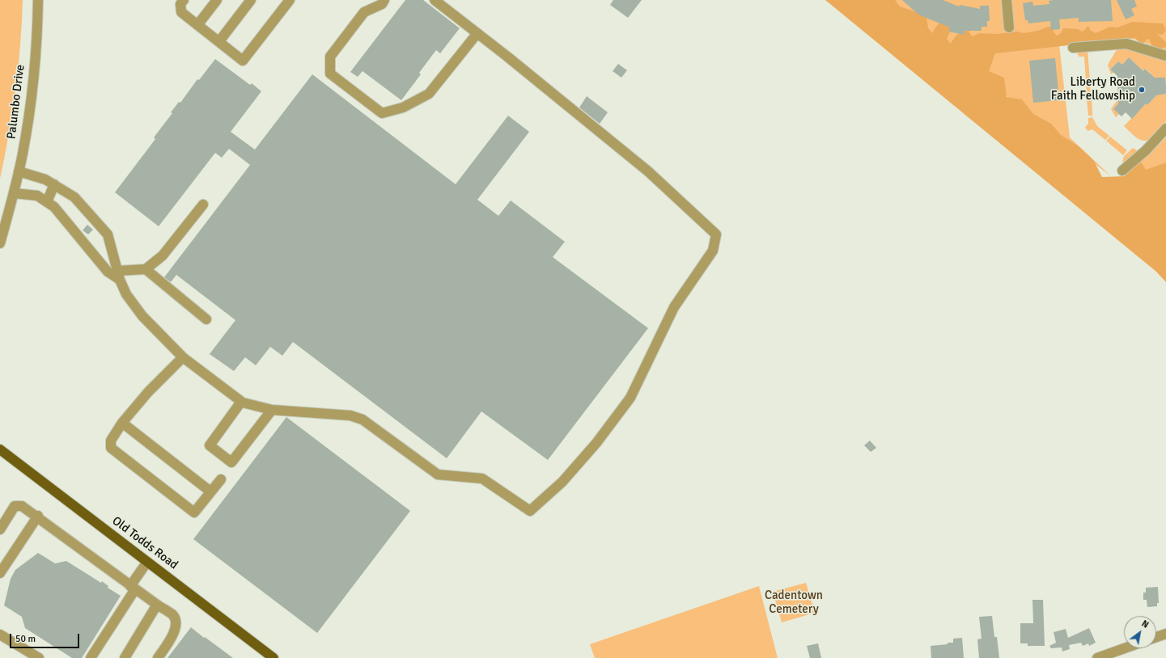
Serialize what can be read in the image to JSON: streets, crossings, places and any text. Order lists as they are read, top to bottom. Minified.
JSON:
{"streets":{"main road":["Old Todds Road"],"street":["Palumbo Drive"]},"parks":["Cadentown Cemetery"],"places":["Liberty Road Faith Fellowship"],"scale_bar":"50 m","north":"top right"}
